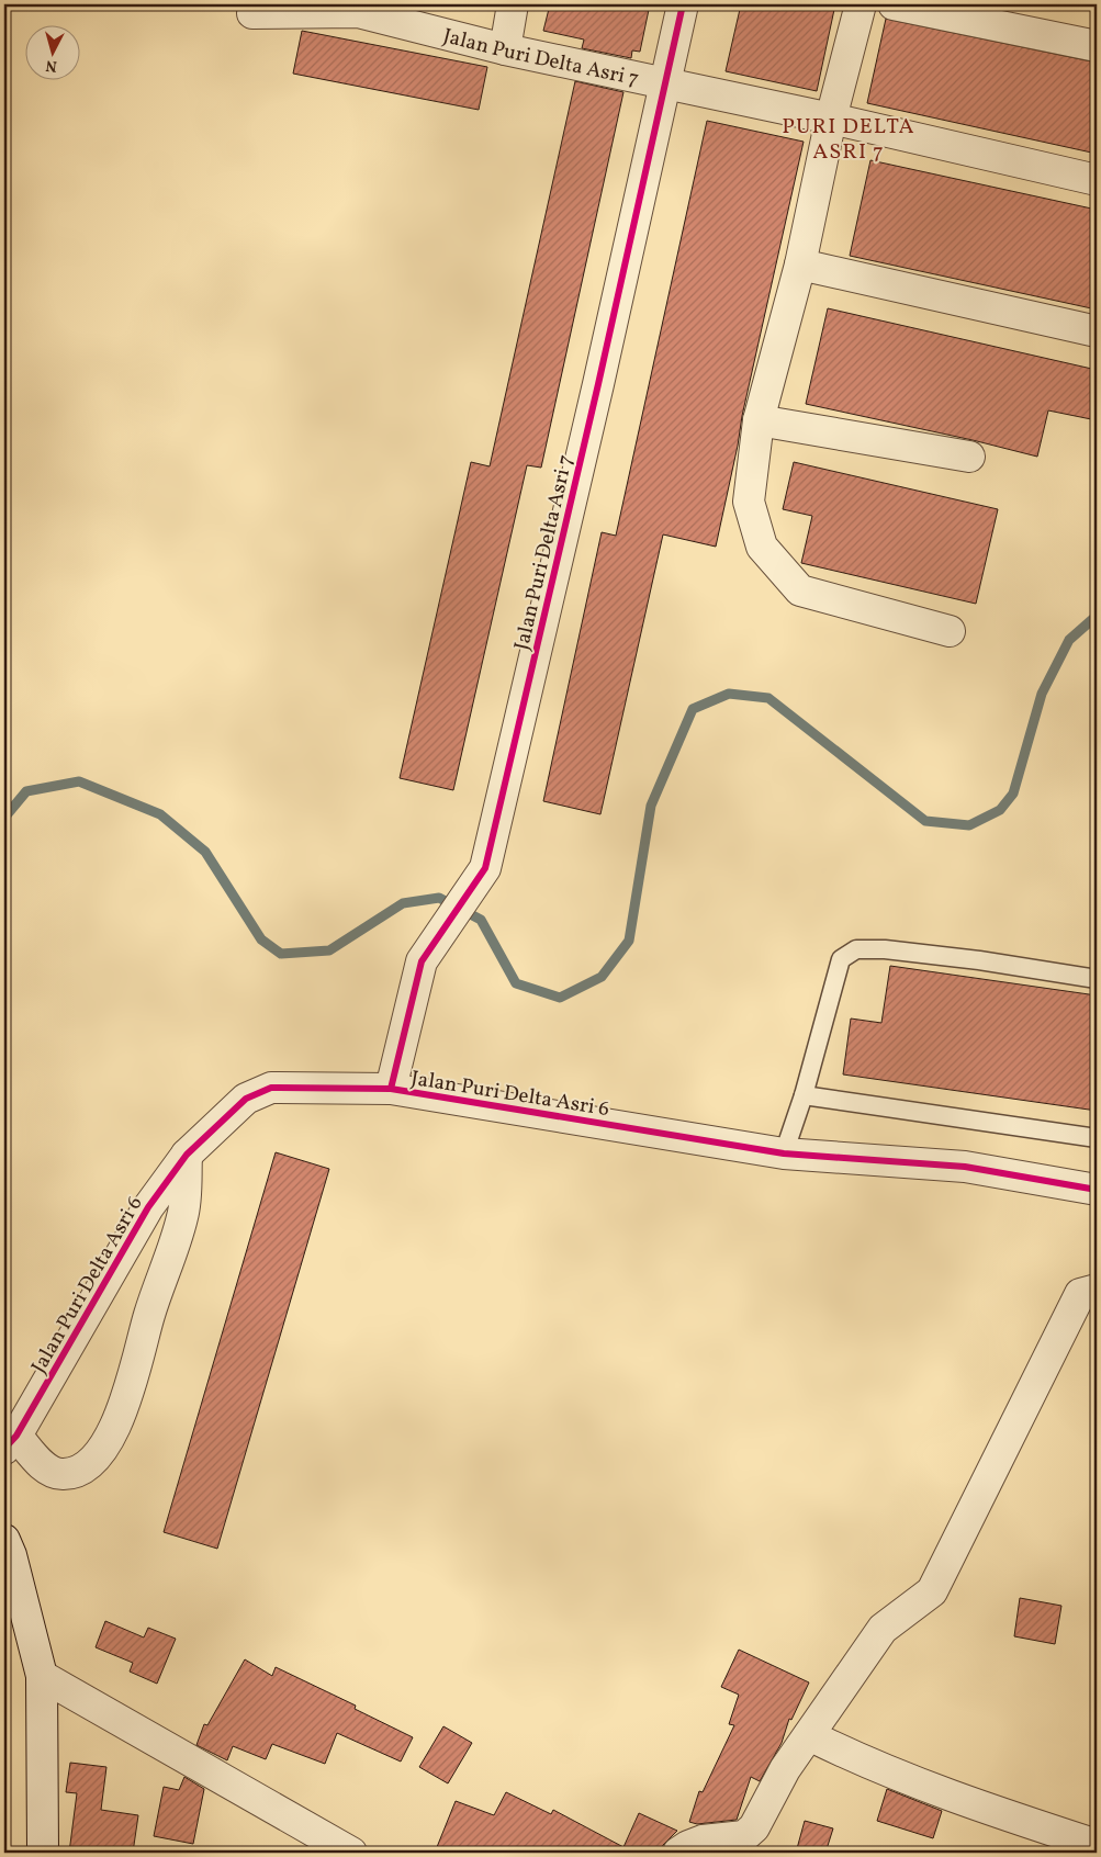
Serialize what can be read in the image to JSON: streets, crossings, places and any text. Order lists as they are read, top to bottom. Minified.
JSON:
{"streets":{"street":["Jalan Puri Delta Asri 7","Jalan Puri Delta Asri 6"]},"crossings":[["Jalan Puri Delta Asri 7","Jalan Puri Delta Asri 6"]],"districts":["PURI DELTA ASRI 7"],"north":"bottom"}
